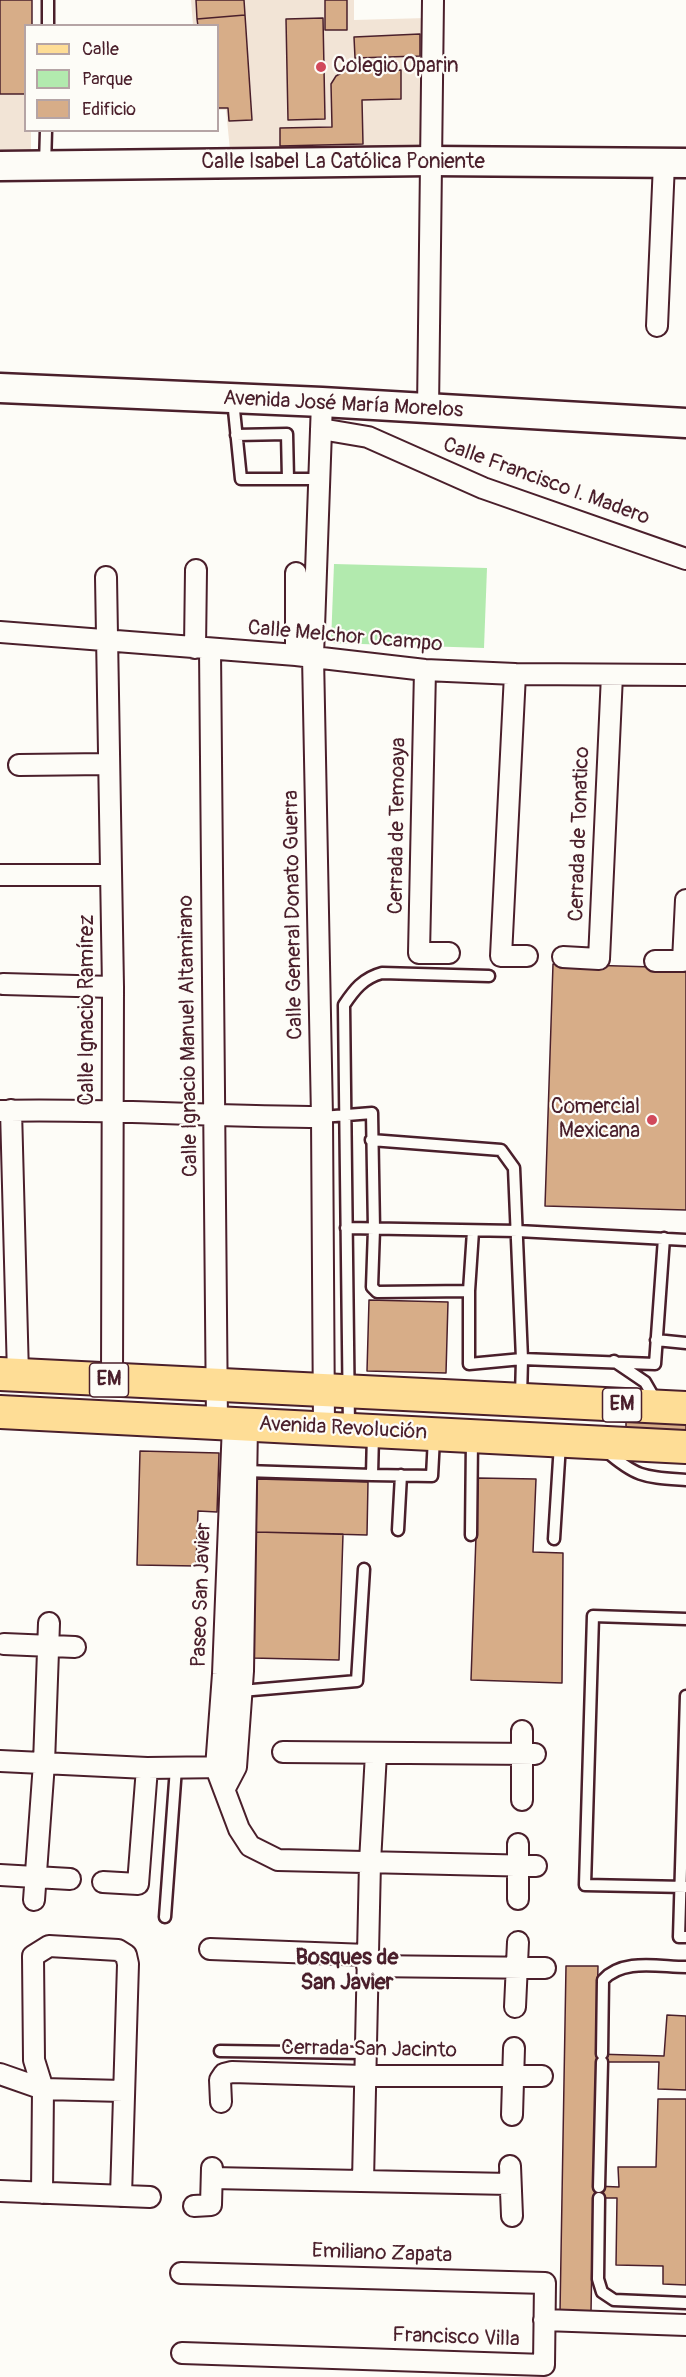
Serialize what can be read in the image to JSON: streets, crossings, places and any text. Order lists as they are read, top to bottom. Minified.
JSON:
{"streets":{"main road":["Calle Isabel La Católica Poniente","Avenida José María Morelos","EM","Avenida Revolución"],"street":["Calle Francisco I. Madero","Calle Melchor Ocampo","Cerrada de Temoaya","Cerrada de Tonatico","Calle General Donato Guerra","Calle Ignacio Ramírez","Calle Ignacio Manuel Altamirano","Paseo San Javier","Cerrada San Jacinto","Emiliano Zapata","Francisco Villa"]},"crossings":[["Avenida José María Morelos","Calle Francisco I. Madero"],["Avenida José María Morelos","Calle General Donato Guerra"],["Calle Francisco I. Madero","Calle General Donato Guerra"],["Calle Melchor Ocampo","Cerrada de Temoaya"],["Calle Melchor Ocampo","Cerrada de Tonatico"],["Calle Melchor Ocampo","Calle General Donato Guerra"],["Calle Melchor Ocampo","Calle Ignacio Ramírez"],["Calle Melchor Ocampo","Calle Ignacio Manuel Altamirano"],["Calle General Donato Guerra","Avenida Revolución"],["Calle Ignacio Ramírez","Avenida Revolución"],["Calle Ignacio Manuel Altamirano","Avenida Revolución"],["Calle Ignacio Manuel Altamirano","Paseo San Javier"],["Avenida Revolución","Paseo San Javier"],["Emiliano Zapata","Francisco Villa"]],"districts":["Bosques de San Javier"],"places":["Colegio Oparin","Comercial Mexicana"],"legend":["Calle","Parque","Edificio"]}
